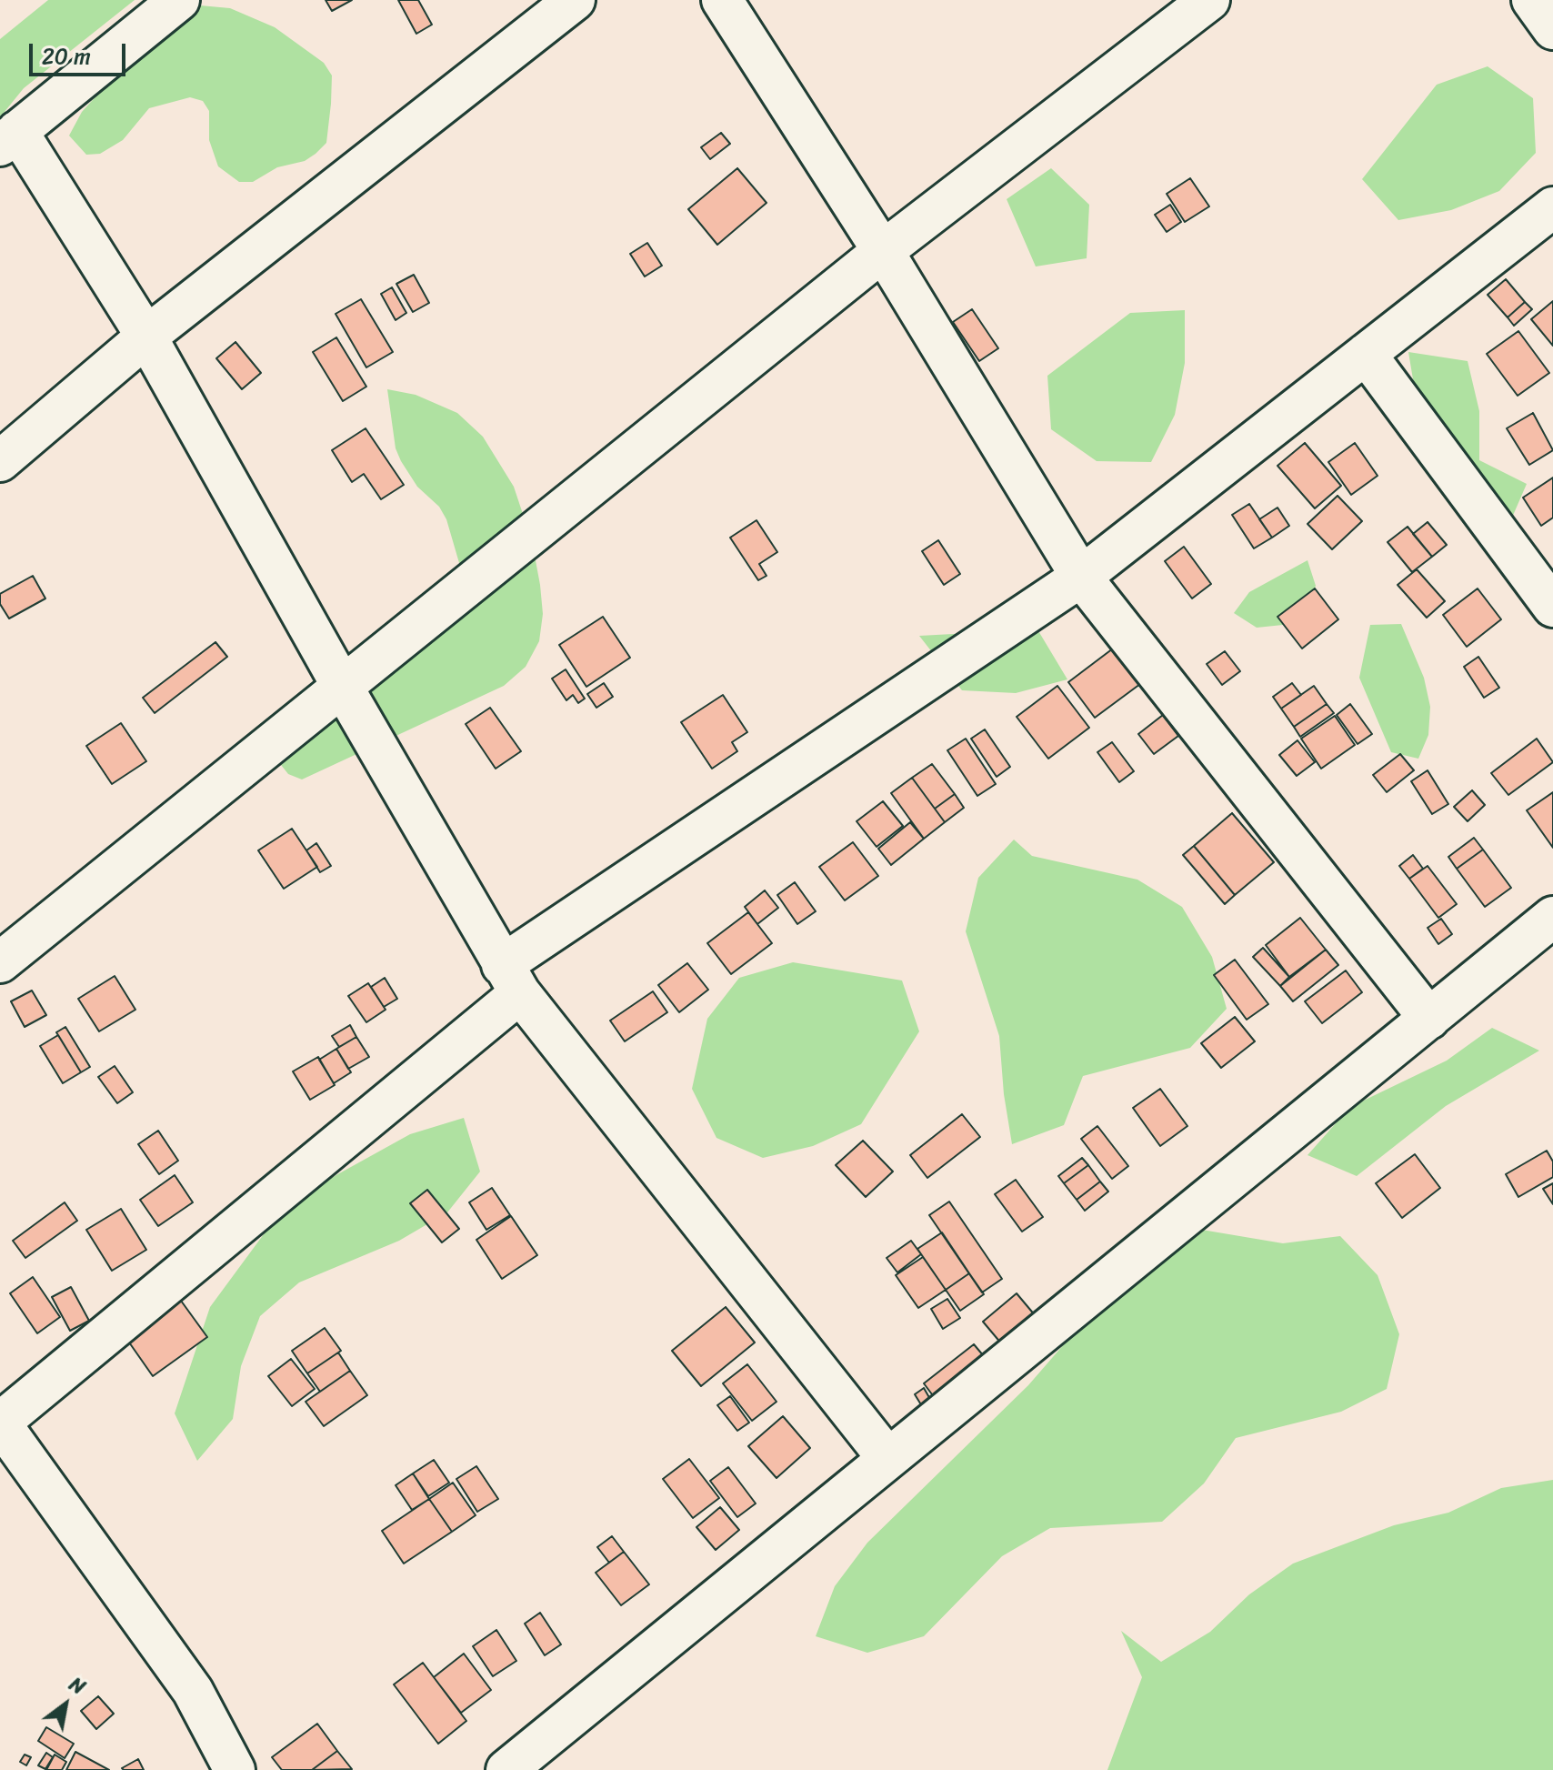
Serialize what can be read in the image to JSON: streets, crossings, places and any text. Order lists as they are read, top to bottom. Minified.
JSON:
{"scale_bar":"20 m","north":"top right"}
